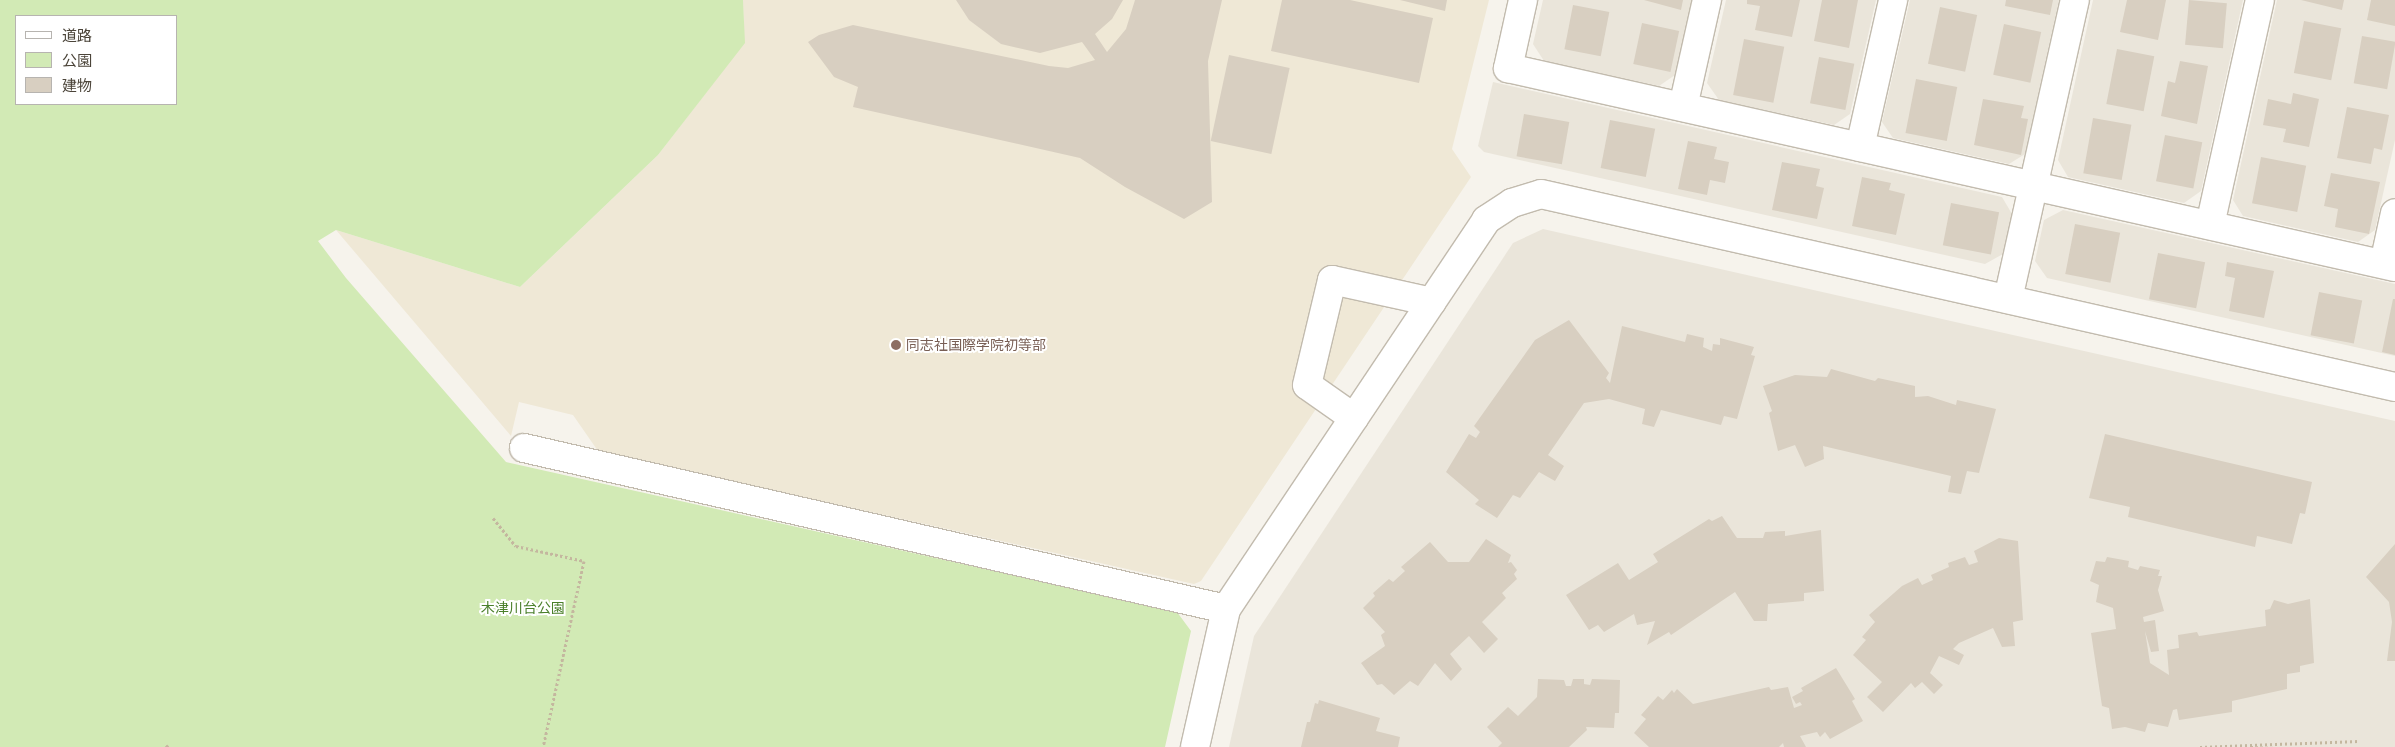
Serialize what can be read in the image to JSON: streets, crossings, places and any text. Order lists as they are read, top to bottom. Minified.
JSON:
{"parks":["木津川台公園"],"places":["同志社国際学院初等部"],"legend":["道路","公園","建物"]}
